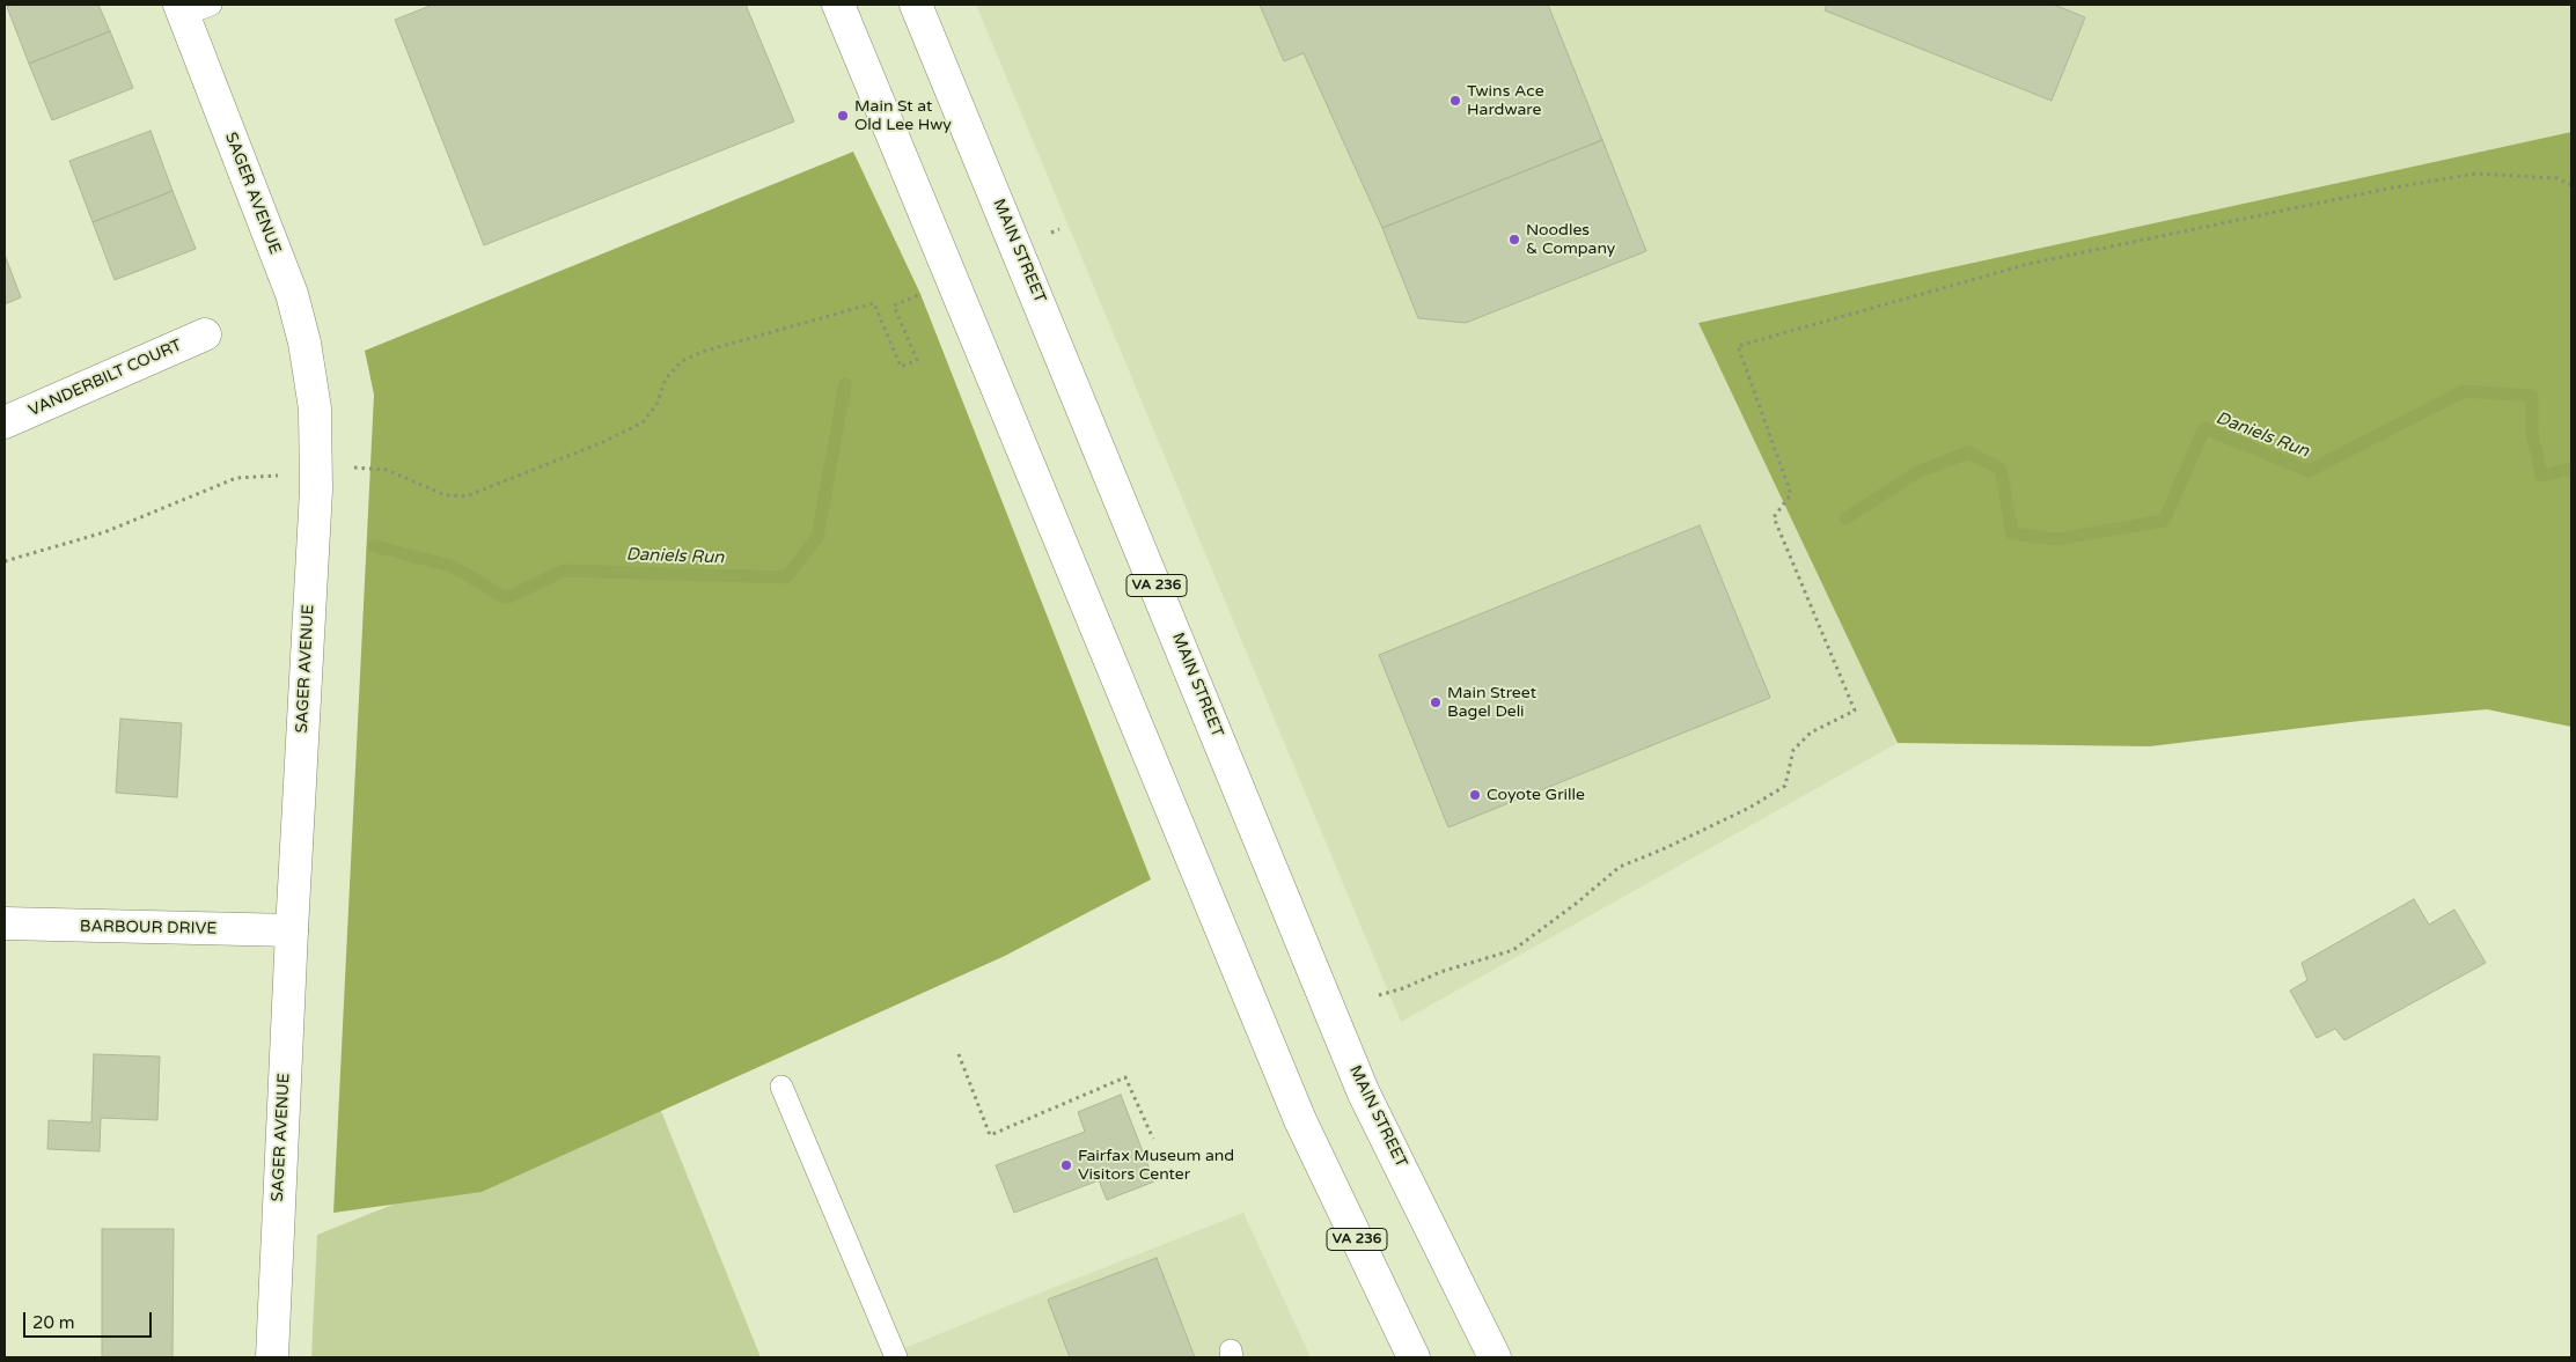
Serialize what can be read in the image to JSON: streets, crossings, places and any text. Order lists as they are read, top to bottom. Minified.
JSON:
{"streets":{"main road":["SAGER AVENUE","MAIN STREET","VANDERBILT COURT","VA 236","BARBOUR DRIVE"]},"crossings":[["SAGER AVENUE","BARBOUR DRIVE"]],"water":["Daniels Run"],"places":["Twins Ace Hardware","Main St at Old Lee Hwy","Noodles & Company","Main Street Bagel Deli","Coyote Grille","Fairfax Museum and Visitors Center"],"scale_bar":"20 m"}
